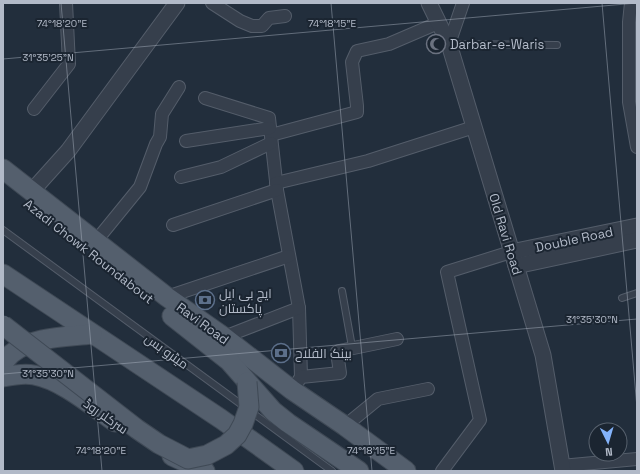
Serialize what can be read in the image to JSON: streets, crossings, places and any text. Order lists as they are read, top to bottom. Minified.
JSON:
{"streets":{"main road":["Azadi Chowk Roundabout","Ravi Road","سرکلر روڈ"],"street":["Old Ravi Road","Double Road"],"lane":["میٹرو بس"]},"crossings":[["Old Ravi Road","Double Road"]],"places":{"mosque":["Darbar-e-Waris"],"bank":["ایچ بی ایل پاکستان","بینک الفلاح"]},"north":"bottom","coordinates":["74°18'20\"E","74°18'15\"E","31°35'25\"N","31°35'30\"N"]}
